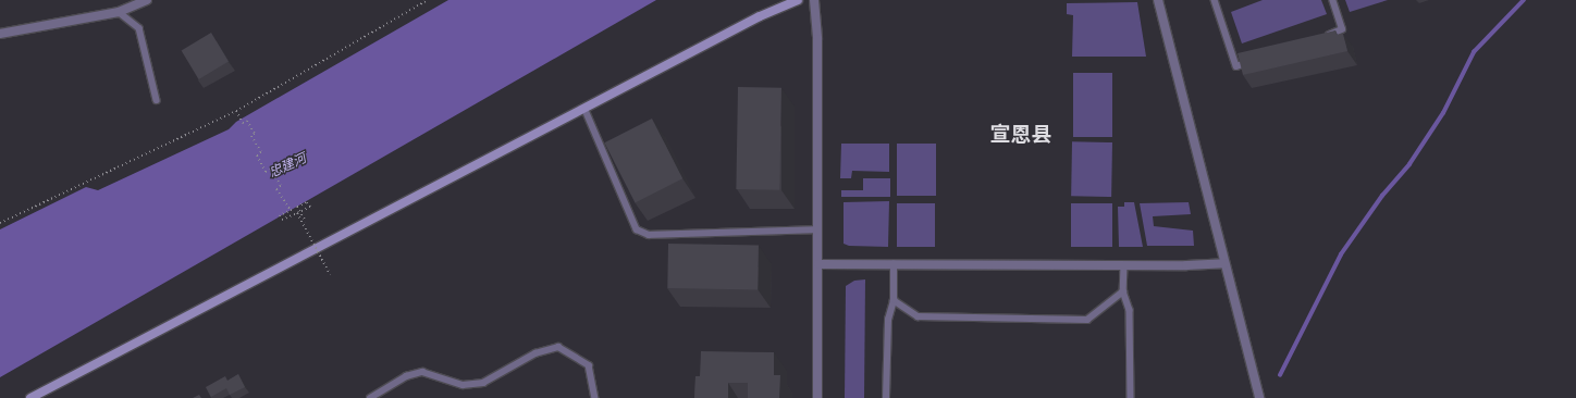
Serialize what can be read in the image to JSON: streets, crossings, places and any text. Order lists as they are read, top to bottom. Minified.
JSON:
{"districts":["宣恩县"],"water":["忠建河"]}
